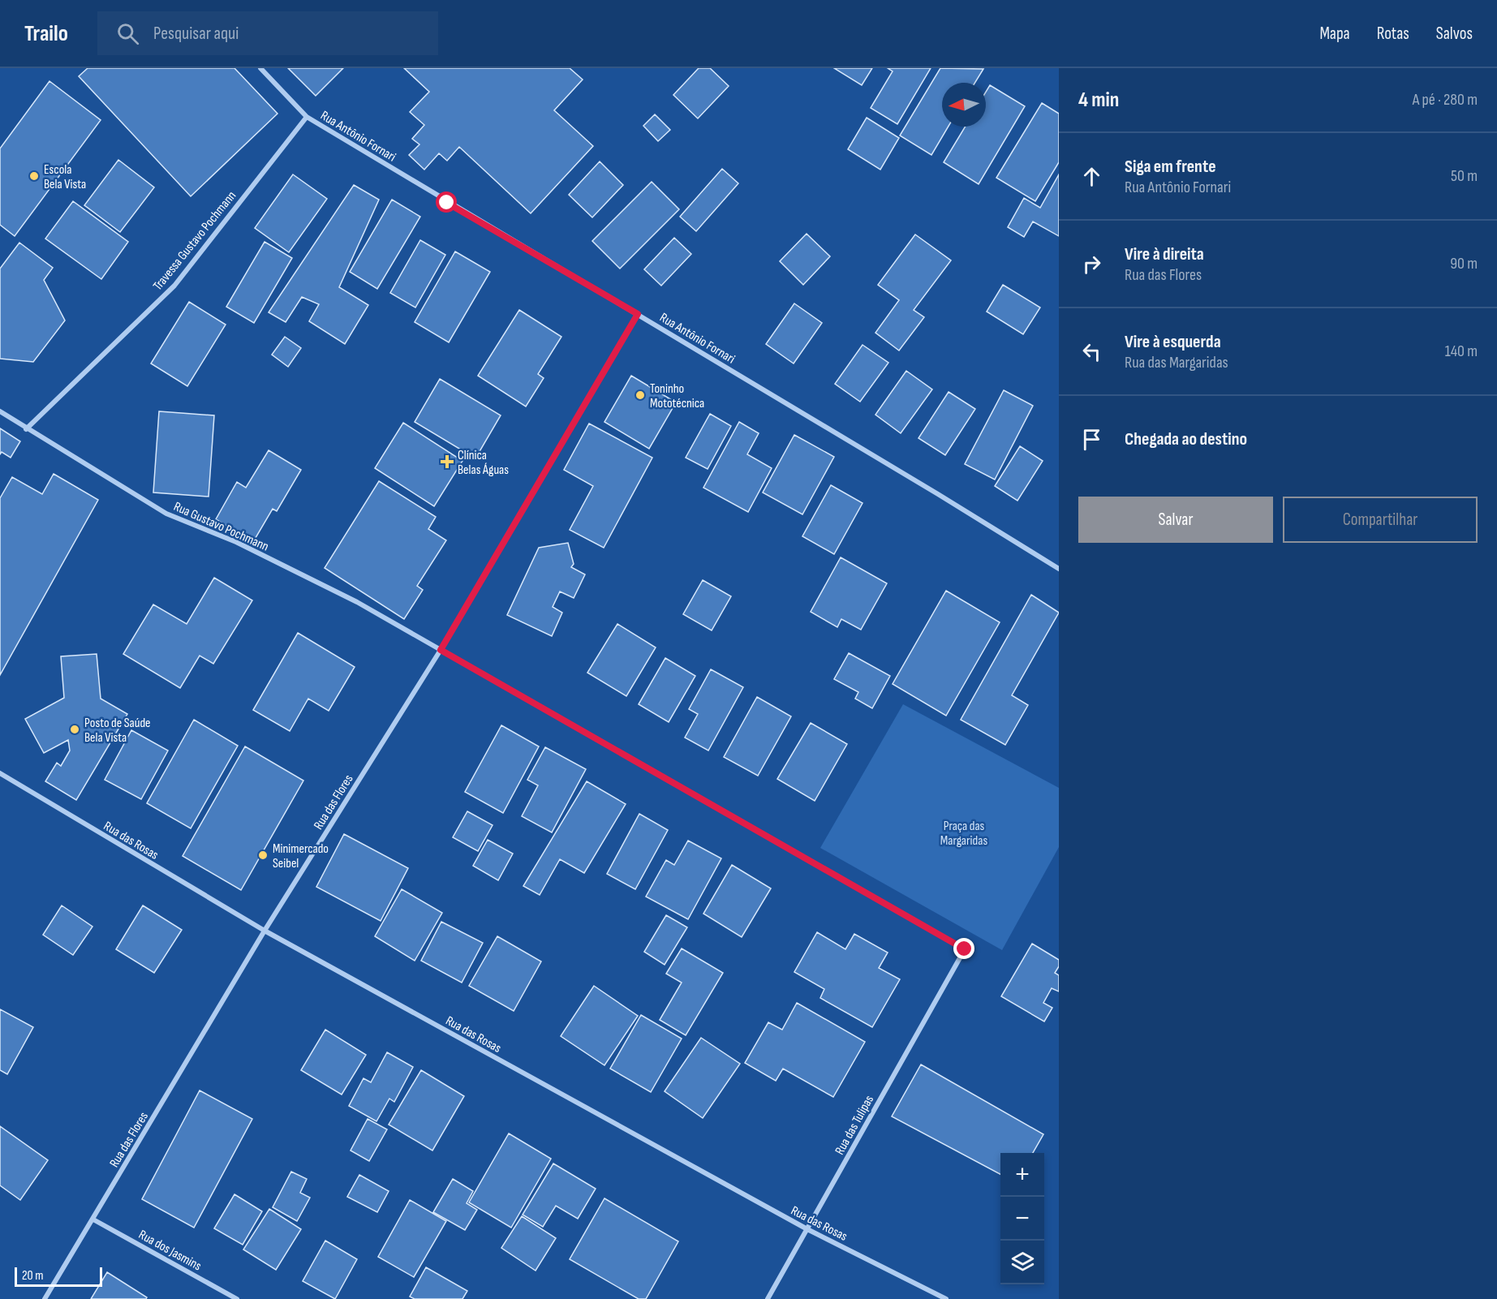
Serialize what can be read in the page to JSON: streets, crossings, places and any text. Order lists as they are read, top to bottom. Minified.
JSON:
{"streets":{"street":["Rua Antônio Fornari","Travessa Gustavo Pochmann","Rua Gustavo Pochmann","Rua das Flores","Rua das Rosas","Rua das Tulipas","Rua dos Jasmins"]},"crossings":[["Rua Antônio Fornari","Travessa Gustavo Pochmann"],["Rua Antônio Fornari","Rua das Flores"],["Travessa Gustavo Pochmann","Rua Gustavo Pochmann"],["Rua Gustavo Pochmann","Rua das Flores"],["Rua Gustavo Pochmann","Rua das Tulipas"],["Rua das Flores","Rua das Rosas"],["Rua das Flores","Rua dos Jasmins"],["Rua das Rosas","Rua das Tulipas"]],"parks":["Praça das Margaridas"],"places":{"other":["Escola Bela Vista","Toninho Mototécnica","Posto de Saúde Bela Vista","Minimercado Seibel"],"health":["Clínica Belas Águas"]},"scale_bar":"20 m","north":"left","page":{"header":"Trailo","search":"Pesquisar aqui","nav":["Mapa","Rotas","Salvos"],"heading":["4 min","A pé · 280 m"],"list":[["Siga em frente","Rua Antônio Fornari","50 m"],["Vire à direita","Rua das Flores","90 m"],["Vire à esquerda","Rua das Margaridas","140 m"],"Chegada ao destino"],"buttons":["Salvar","Compartilhar"],"map_buttons":["+","−"],"scale":"20 m"}}
